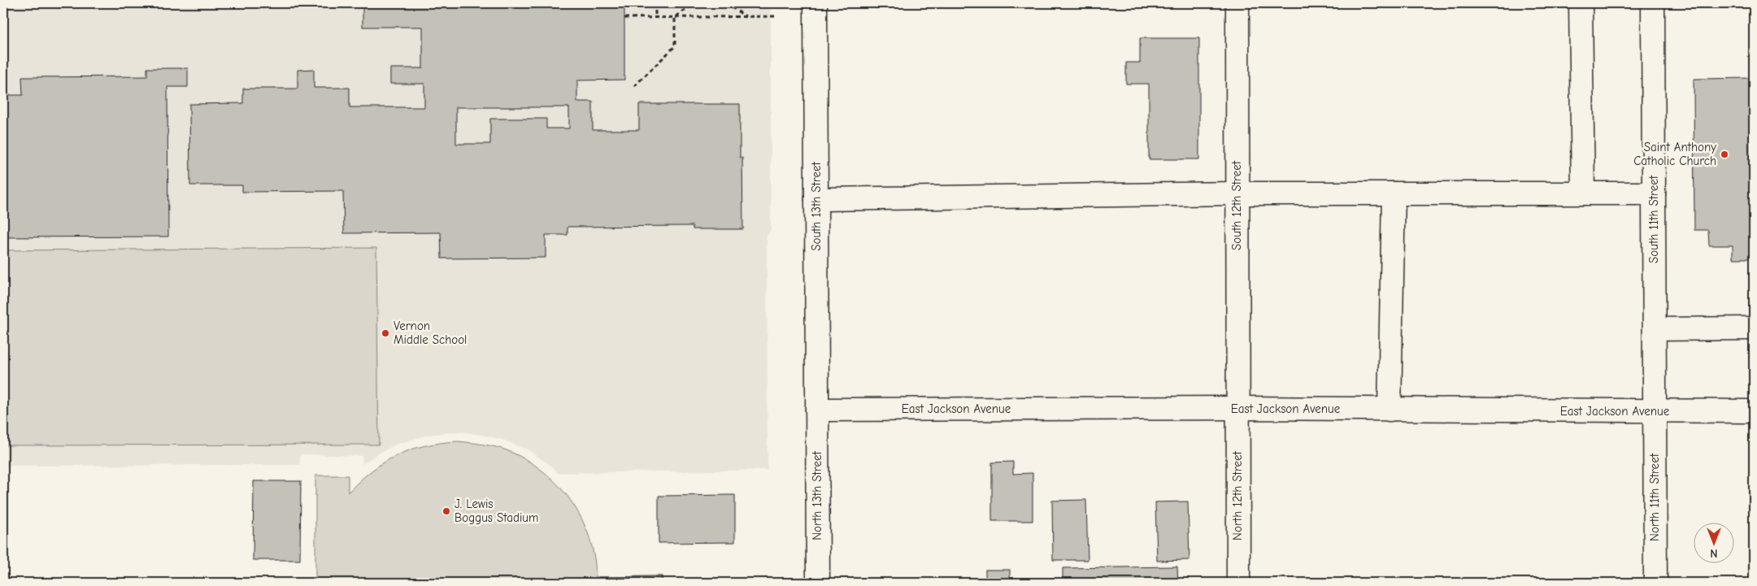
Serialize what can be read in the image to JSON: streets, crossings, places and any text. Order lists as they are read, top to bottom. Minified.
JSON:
{"streets":{"street":["South 12th Street","South 13th Street","South 11th Street","East Jackson Avenue","North 13th Street","North 12th Street","North 11th Street"]},"crossings":[["South 12th Street","East Jackson Avenue"],["South 12th Street","North 12th Street"],["South 13th Street","East Jackson Avenue"],["South 13th Street","North 13th Street"],["South 11th Street","East Jackson Avenue"],["South 11th Street","North 11th Street"],["East Jackson Avenue","North 13th Street"],["East Jackson Avenue","North 12th Street"],["East Jackson Avenue","North 11th Street"]],"places":["Saint Anthony Catholic Church","Vernon Middle School","J. Lewis Boggus Stadium"],"north":"bottom"}
